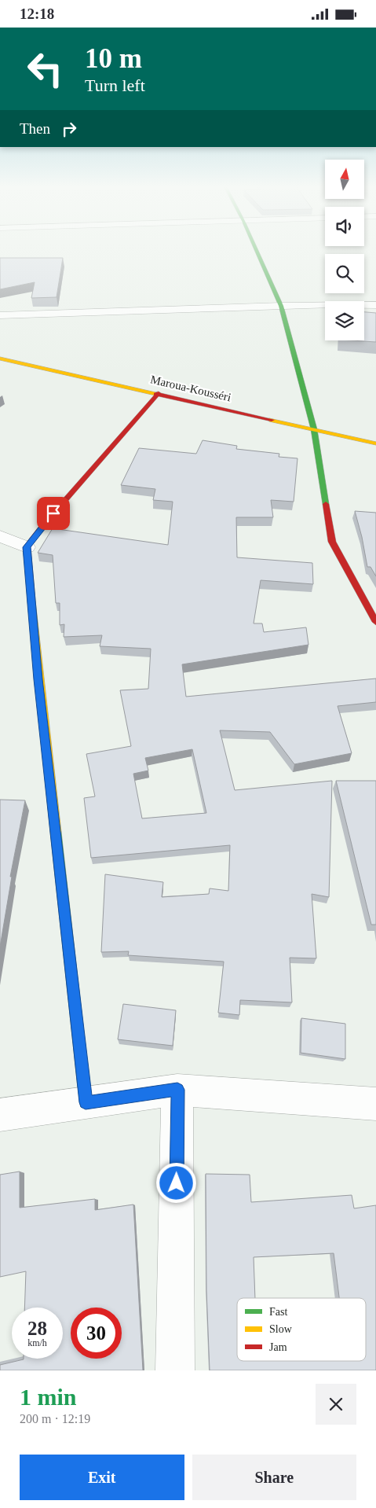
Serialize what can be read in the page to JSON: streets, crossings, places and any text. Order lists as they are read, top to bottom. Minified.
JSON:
{"streets":{"main road":["Maroua-Kousséri"]},"legend":["Fast","Slow","Jam"],"north":"top","page":{"status":"12:18","turn":["10 m","Turn left"],"then":"Then","speed":"28 km/h","limit":"30","heading":["1 min","200 m · 12:19"],"buttons":["Exit","Share"]}}
